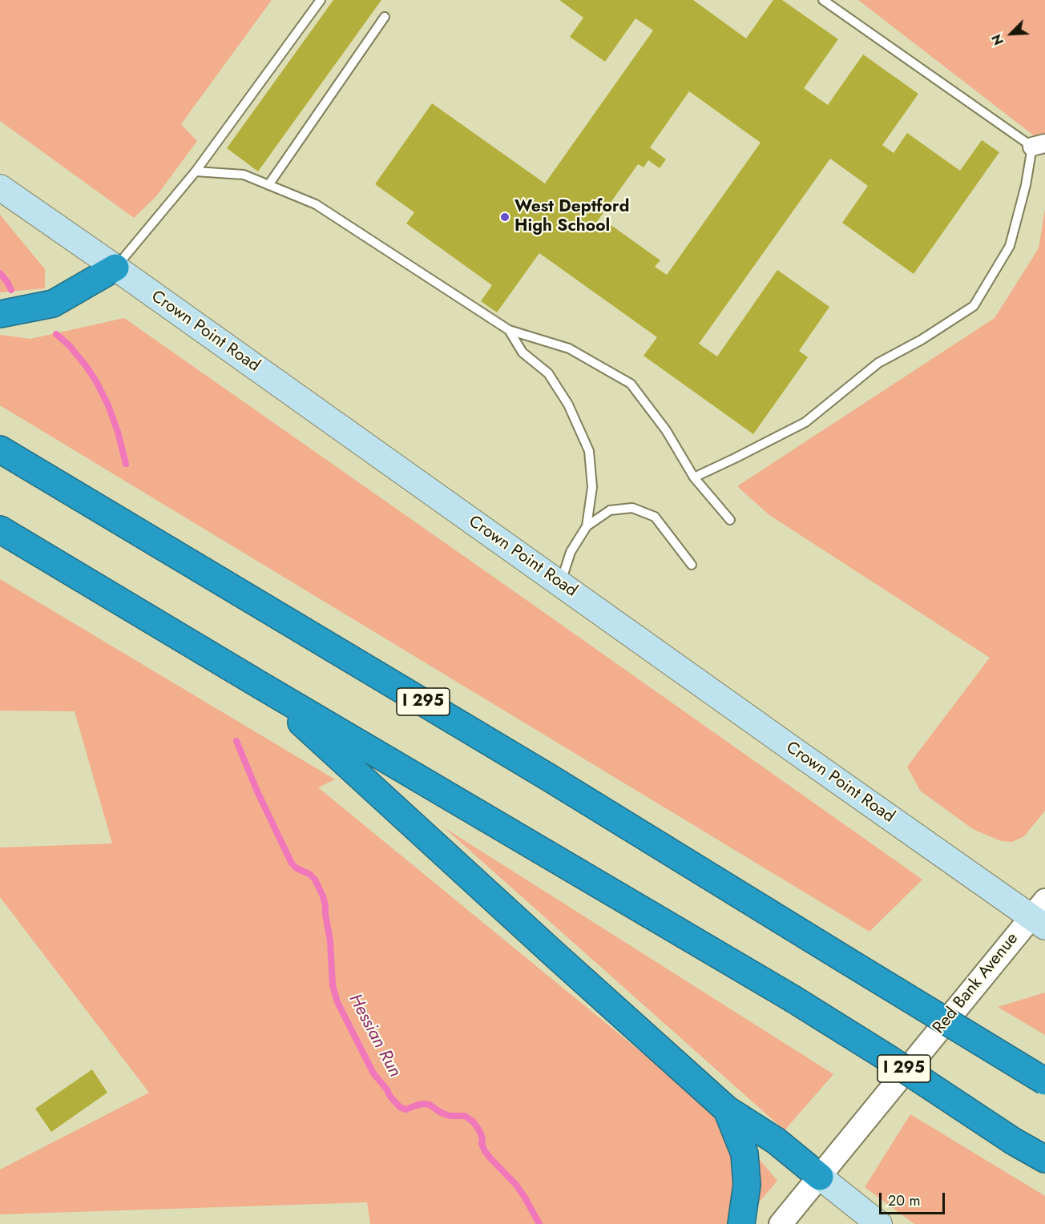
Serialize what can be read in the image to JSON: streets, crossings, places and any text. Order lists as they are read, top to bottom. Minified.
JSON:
{"streets":{"highway":["I 295"],"main road":["Crown Point Road"],"street":["Red Bank Avenue"]},"crossings":[["Crown Point Road","Red Bank Avenue"]],"water":["Hessian Run"],"places":["West Deptford High School"],"scale_bar":"20 m","north":"bottom left"}
